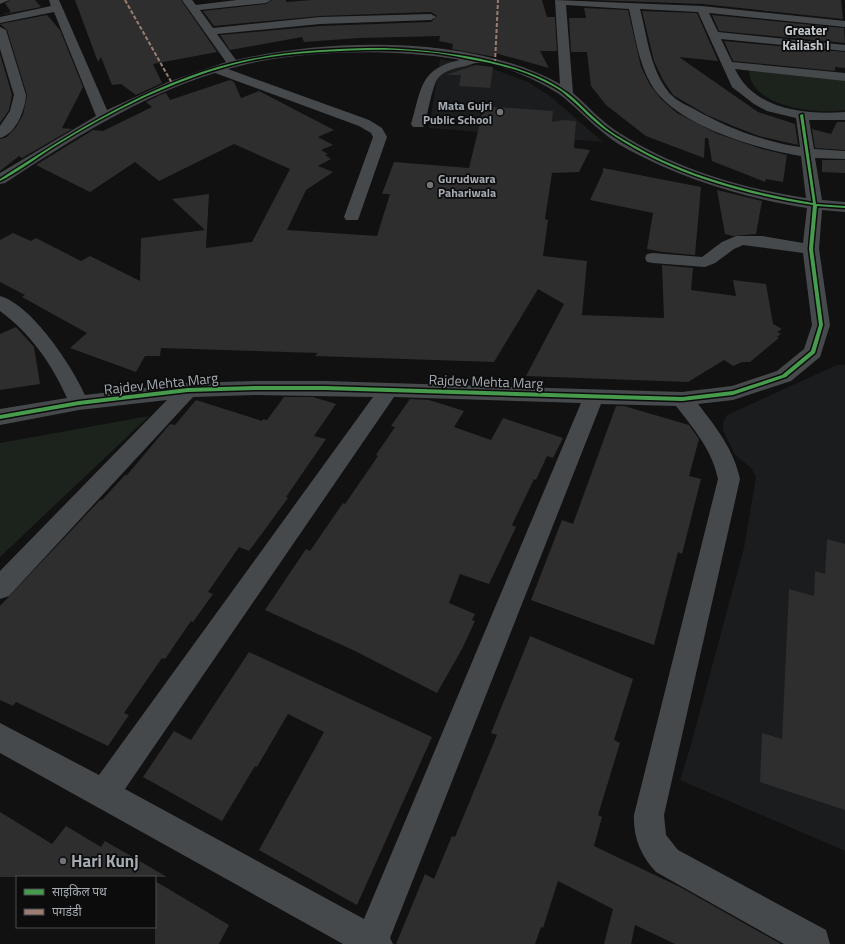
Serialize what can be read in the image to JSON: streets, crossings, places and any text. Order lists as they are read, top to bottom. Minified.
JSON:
{"streets":{"street":["Rajdev Mehta Marg"]},"districts":["Greater Kailash I"],"places":["Mata Gujri Public School","Gurudwara Pahariwala","Hari Kunj"],"legend":["साइकिल पथ","पगडंडी"]}
